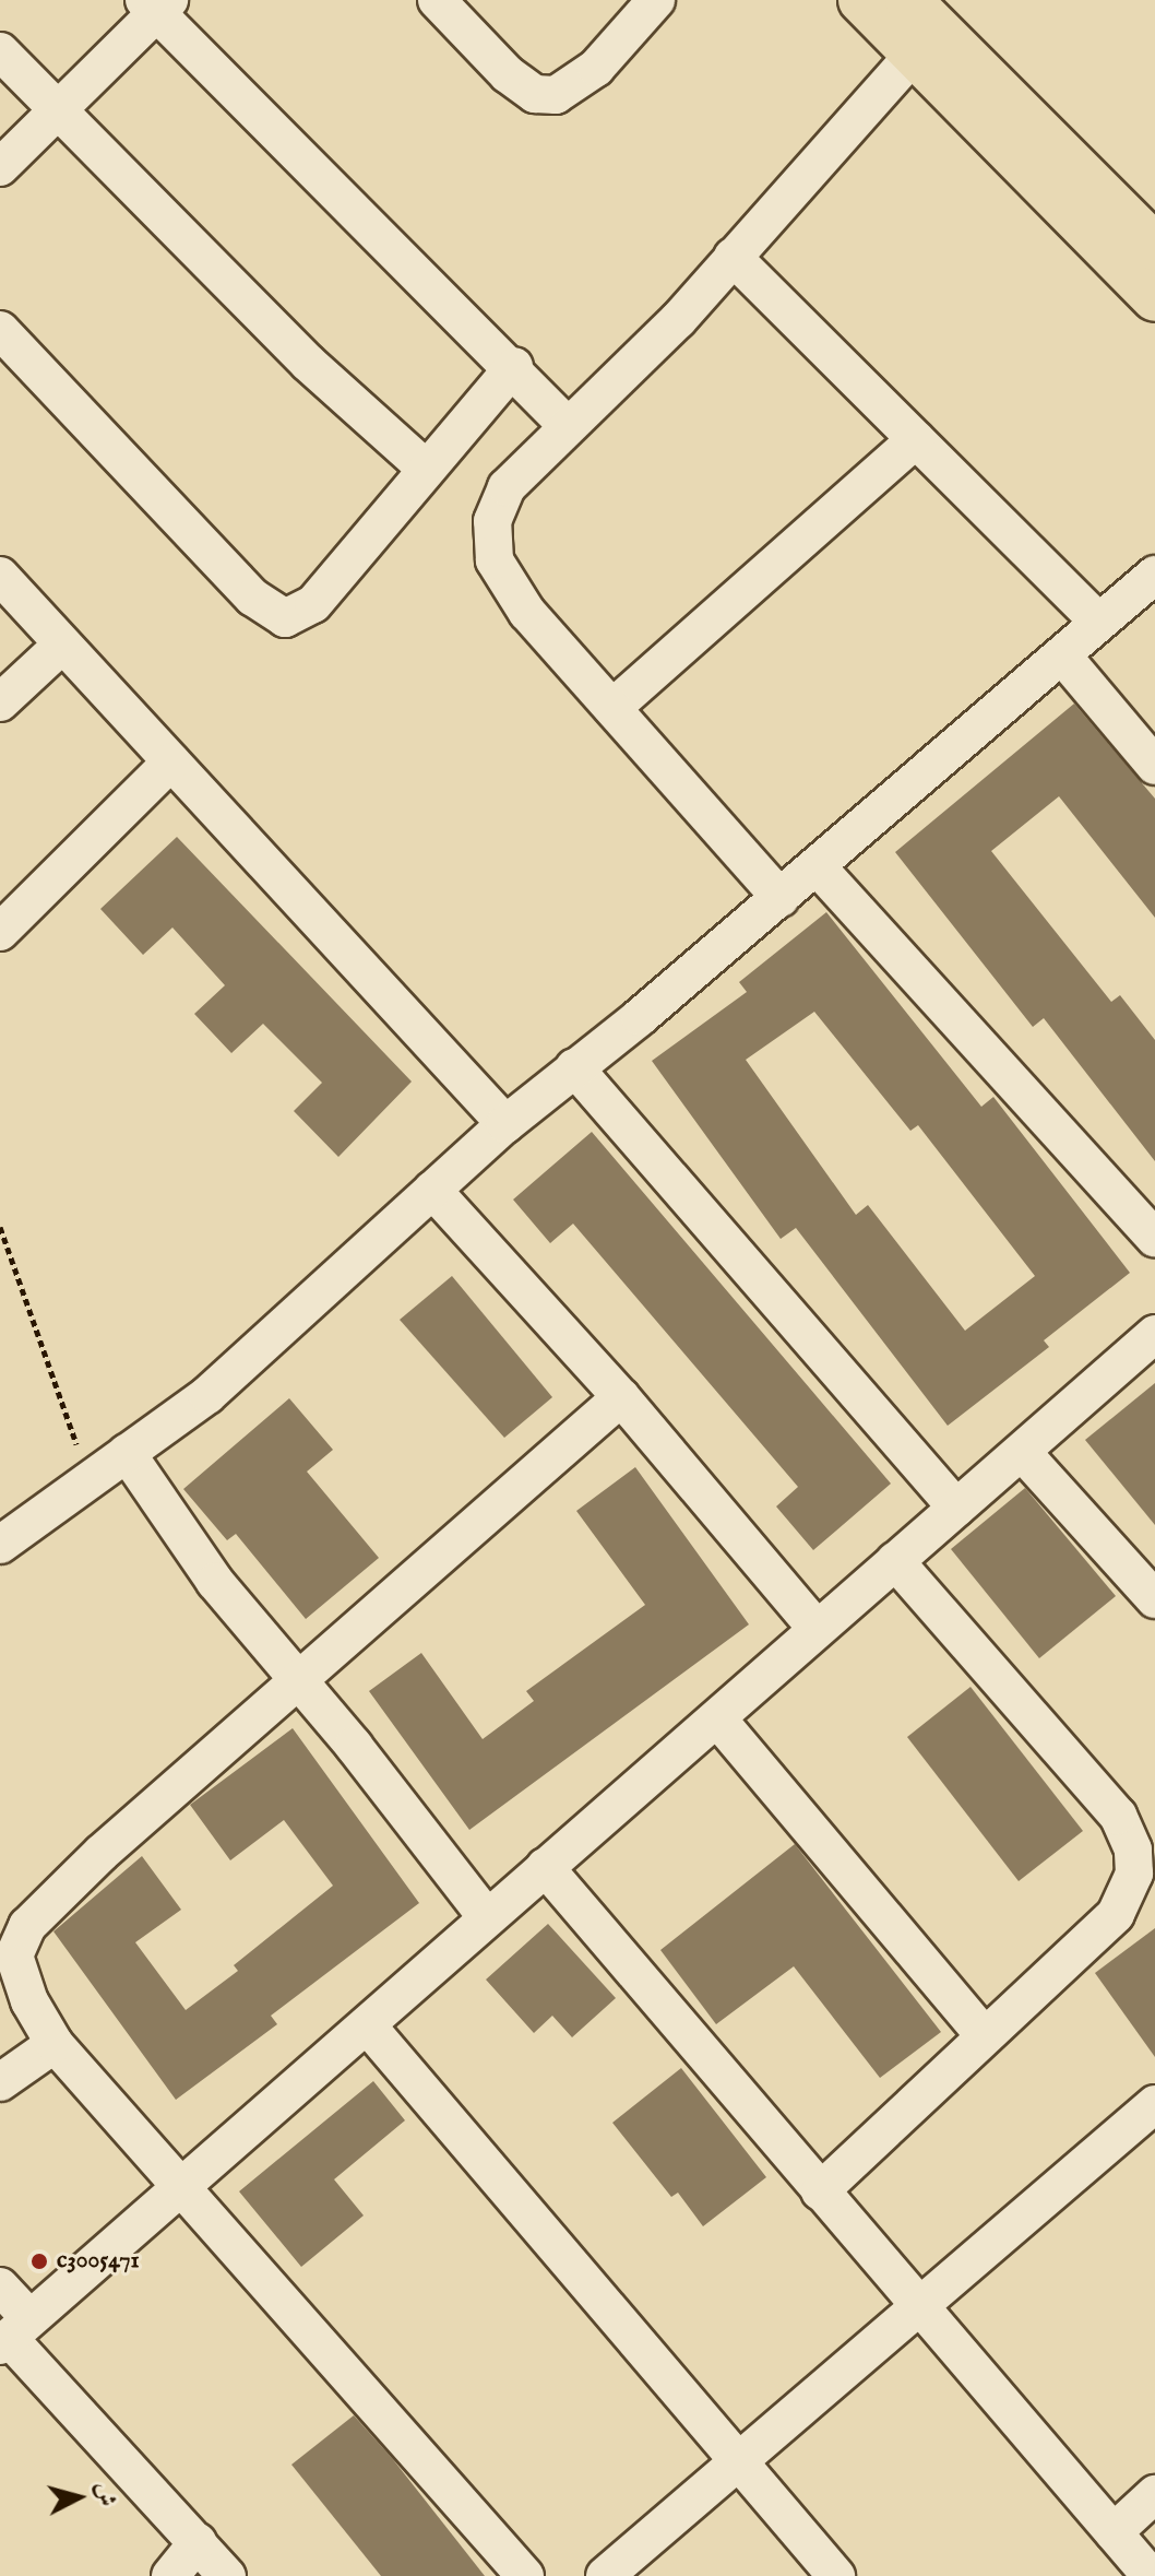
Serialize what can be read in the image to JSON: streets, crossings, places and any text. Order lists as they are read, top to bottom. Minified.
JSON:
{"places":["c3005471"],"north":"right"}
